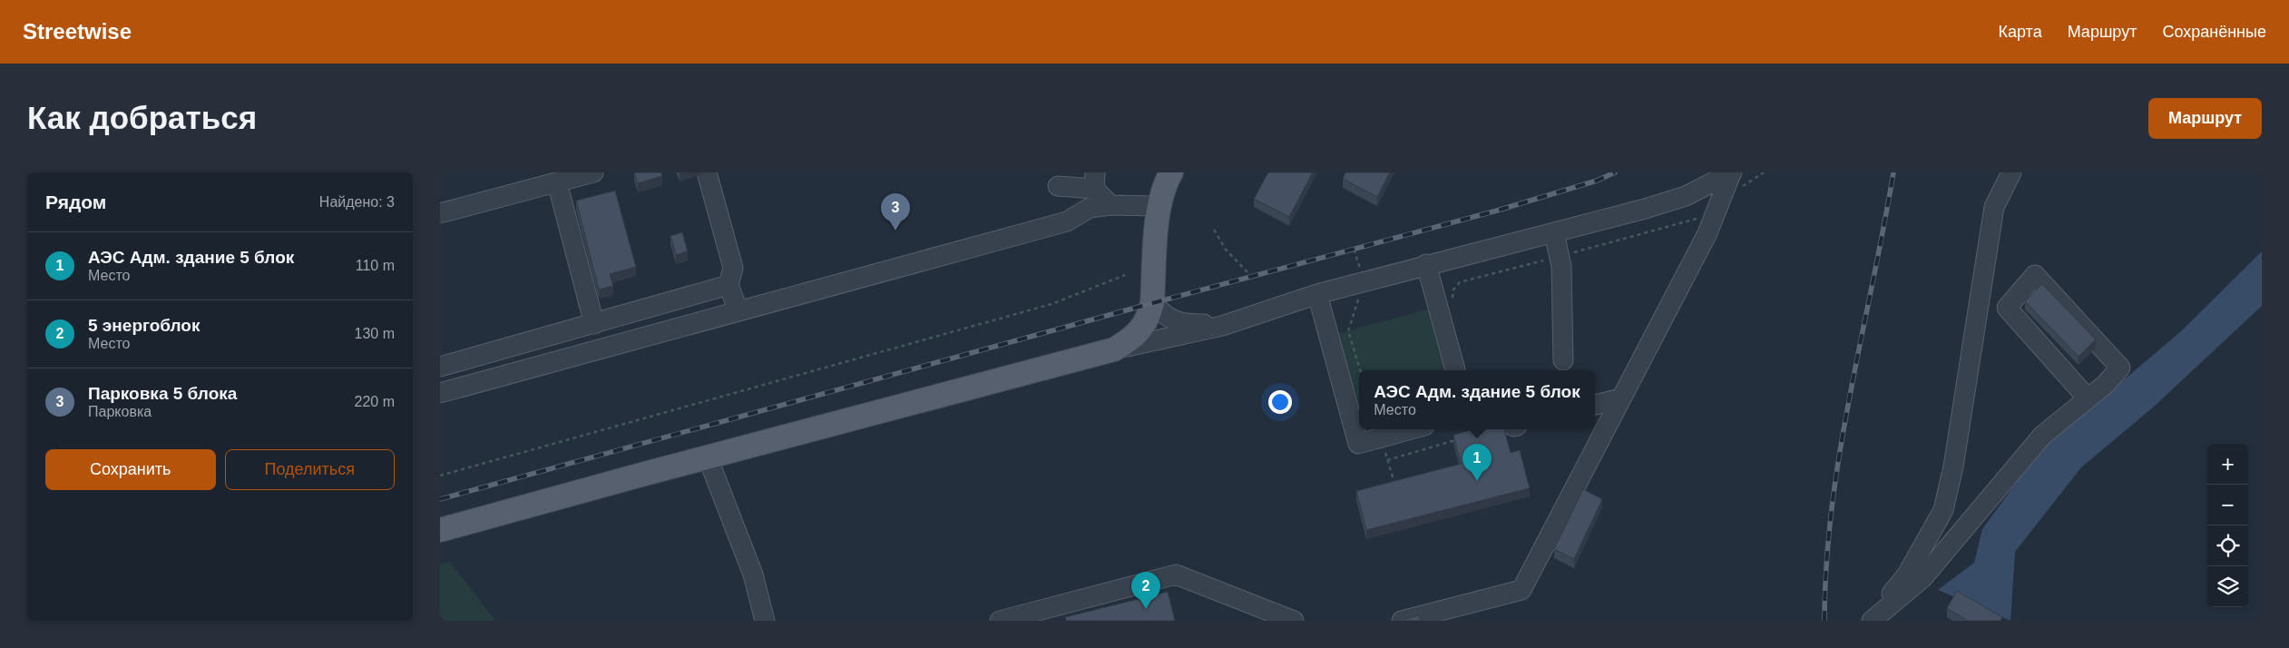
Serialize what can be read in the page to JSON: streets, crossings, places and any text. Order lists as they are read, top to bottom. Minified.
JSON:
{"page":{"header":"Streetwise","nav":["Карта","Маршрут","Сохранённые"],"buttons":["Маршрут",["Сохранить","Поделиться"]],"title":"Как добраться","heading":["Рядом","Найдено: 3"],"pins":["3","1","2"],"list":[{"mark":"1","name":"АЭС Адм. здание 5 блок","note":"Место","value":"110 m"},{"mark":"2","name":"5 энергоблок","note":"Место","value":"130 m"},{"mark":"3","name":"Парковка 5 блока","note":"Парковка","value":"220 m"}],"popup":["АЭС Адм. здание 5 блок","Место"],"map_buttons":["+","−"]}}
